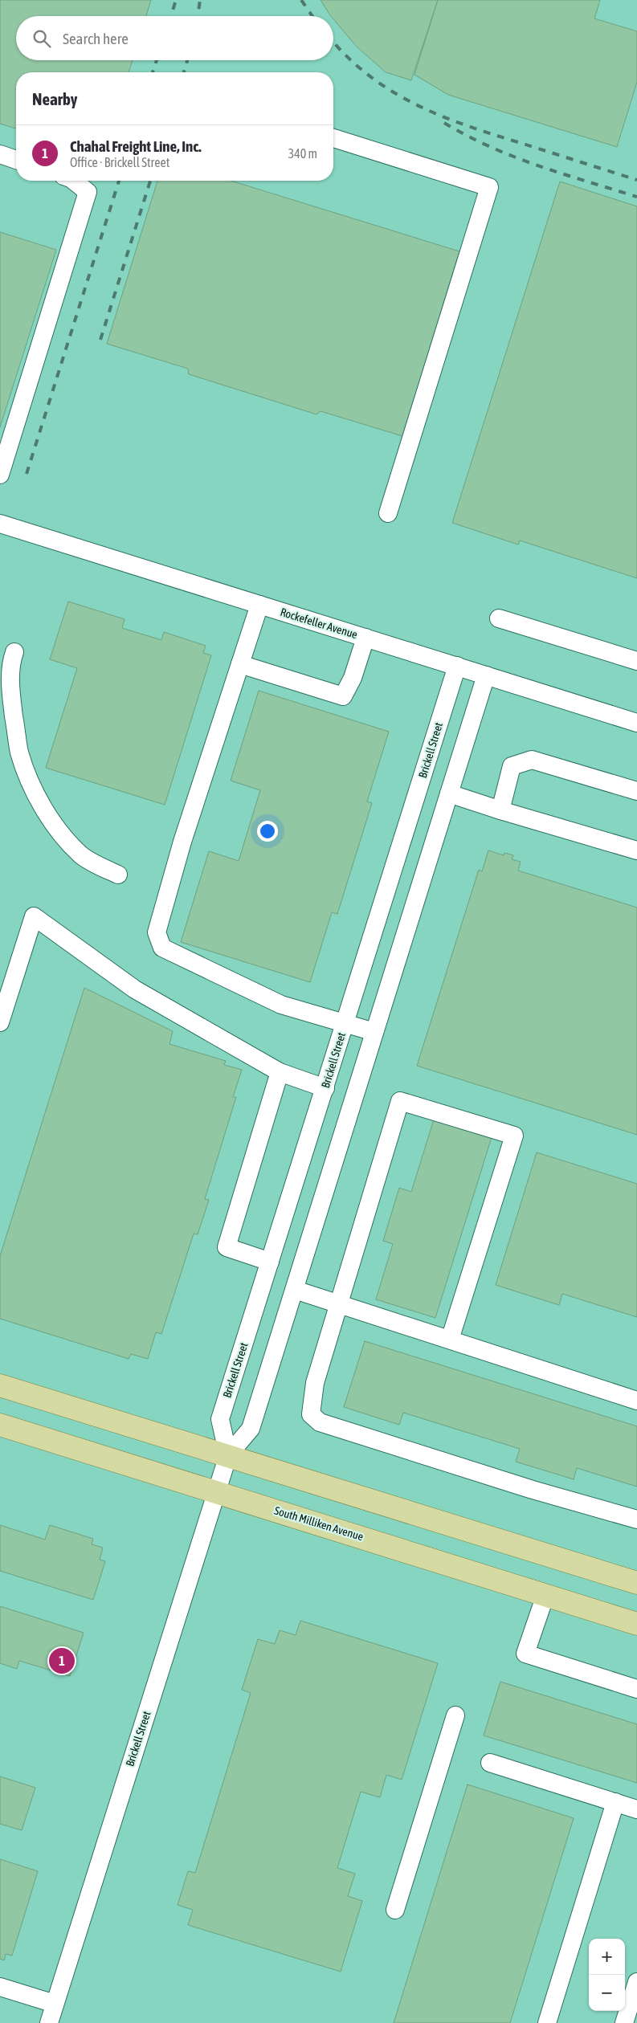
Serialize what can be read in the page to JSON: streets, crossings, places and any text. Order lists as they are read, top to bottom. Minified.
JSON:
{"streets":{"main road":["South Milliken Avenue"],"street":["Rockefeller Avenue","Brickell Street"]},"crossings":[["Rockefeller Avenue","Brickell Street"],["Brickell Street","South Milliken Avenue"]],"page":{"search":"Search here","heading":"Nearby","list":[{"mark":"1","name":"Chahal Freight Line, Inc.","note":"Office · Brickell Street","value":"340 m"}],"pins":"1","map_buttons":["+","−"]}}
